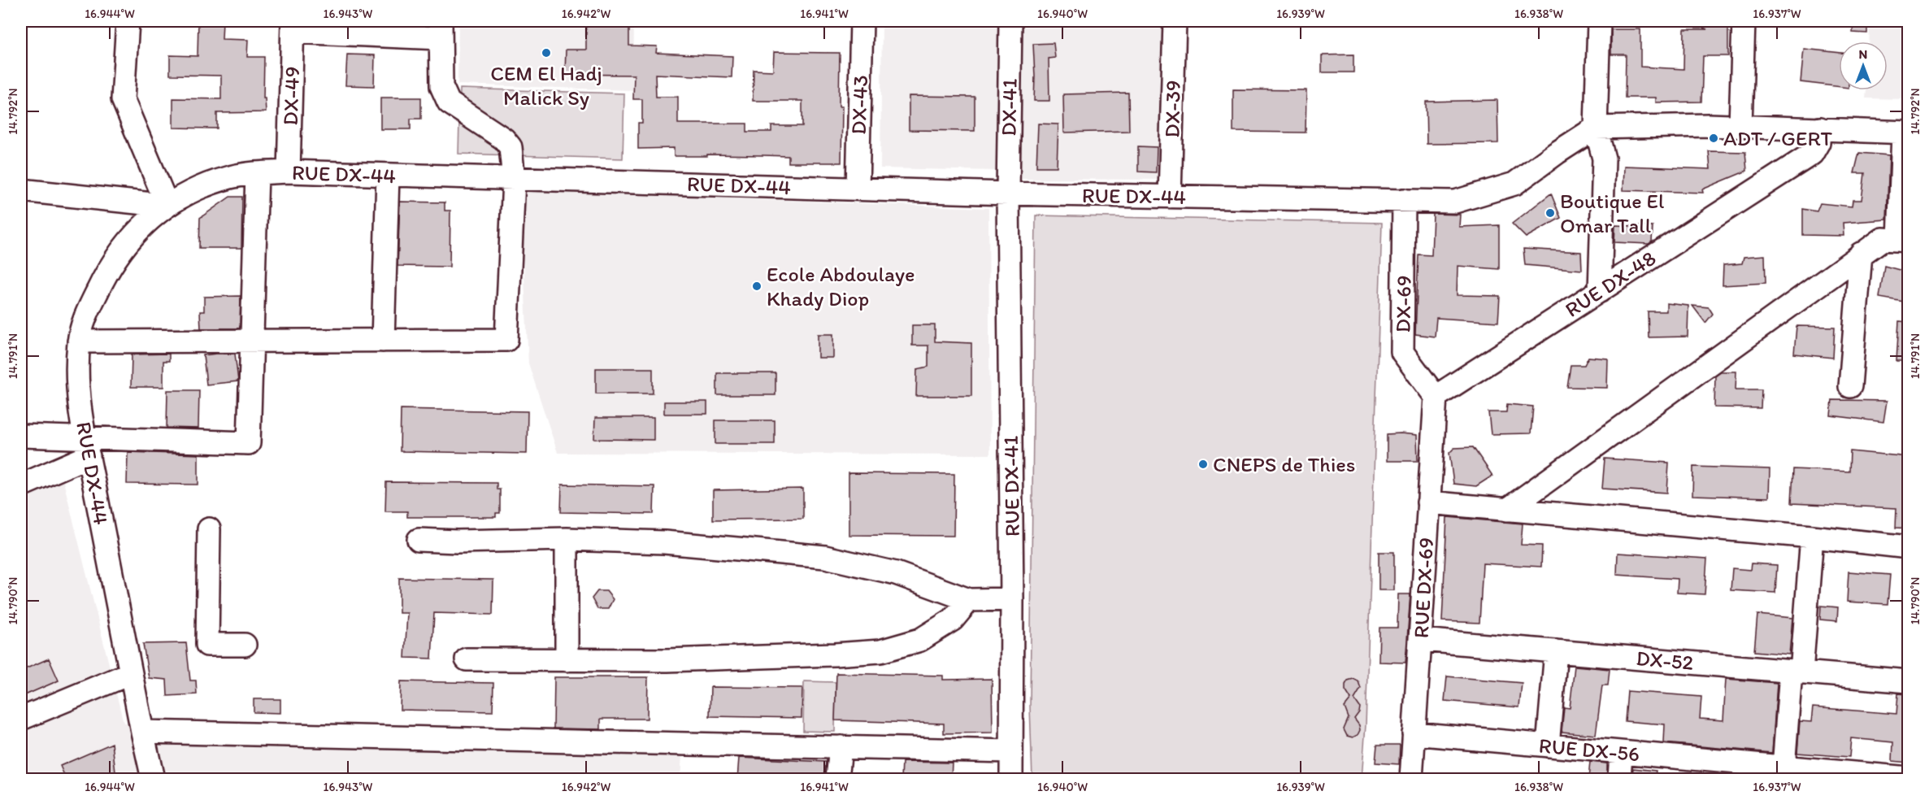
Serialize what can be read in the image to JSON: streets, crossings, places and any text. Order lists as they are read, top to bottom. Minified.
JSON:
{"streets":{"street":["DX-49","DX-43","DX-41","DX-39","RUE DX-44","RUE DX-48","DX-69","RUE DX-41","RUE DX-69","DX-52","RUE DX-56"]},"crossings":[["DX-49","RUE DX-44"],["DX-43","RUE DX-44"],["DX-41","RUE DX-44"],["DX-41","RUE DX-41"],["DX-39","RUE DX-44"],["RUE DX-44","DX-69"],["RUE DX-44","RUE DX-41"],["RUE DX-48","DX-69"],["RUE DX-48","RUE DX-69"],["DX-69","RUE DX-69"],["RUE DX-69","DX-52"],["RUE DX-69","RUE DX-56"]],"places":["CEM El Hadj Malick Sy","ADT / GERT","Boutique El Omar Tall","Ecole Abdoulaye Khady Diop","CNEPS de Thies"],"north":"top","coordinates":["16.944°W","16.943°W","16.942°W","16.941°W","16.940°W","16.939°W","16.938°W","16.937°W","14.792°N","14.791°N","14.790°N"]}
